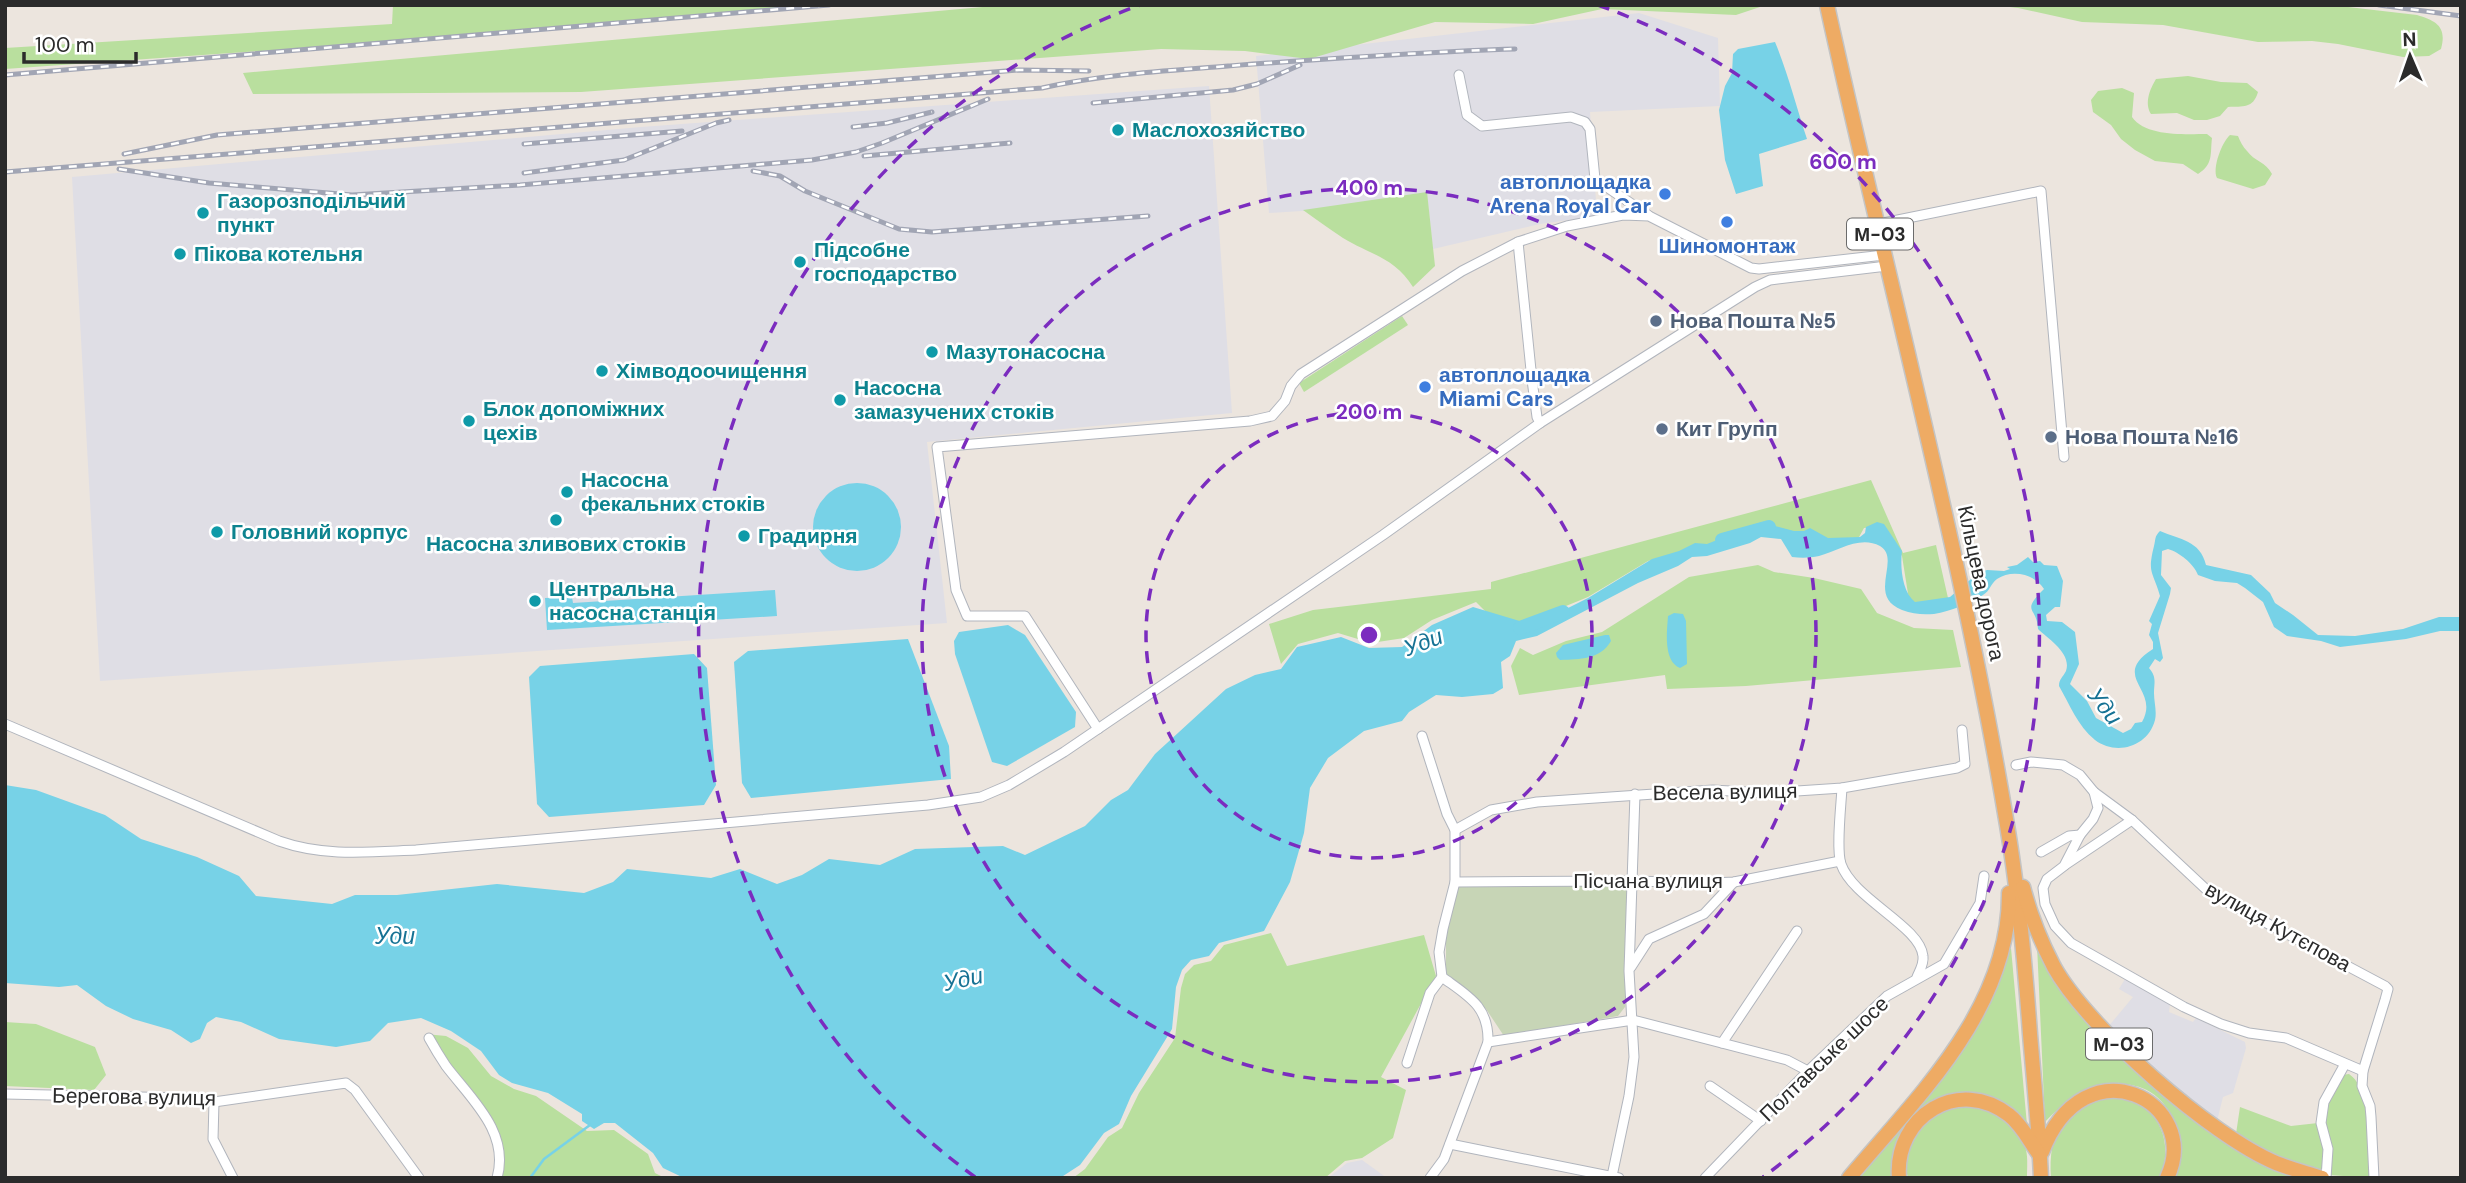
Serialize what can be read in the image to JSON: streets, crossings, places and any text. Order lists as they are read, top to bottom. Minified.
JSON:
{"streets":{"highway":["М-03","Кільцева дорога"],"street":["Весела вулиця","Пісчана вулиця","вулиця Кутєпова","Полтавське шосе","Берегова вулиця"]},"crossings":[["М-03","Кільцева дорога"]],"water":["Уди"],"places":["Маслохозяйство","автоплощадка Arena Royal Car","Газорозподільчий пункт","Шиномонтаж","Пікова котельня","Підсобне господарство","Нова Пошта №5","Мазутонасосна","Хімводоочищення","автоплощадка Miami Cars","Насосна замазучених стоків","Блок допоміжних цехів","Кит Групп","Нова Пошта №16","Насосна фекальних стоків","Насосна зливових стоків","Головний корпус","Градирня","Центральна насосна станція"],"scale_bar":"100 m","north":"top","rings":["600 m","400 m","200 m"]}
